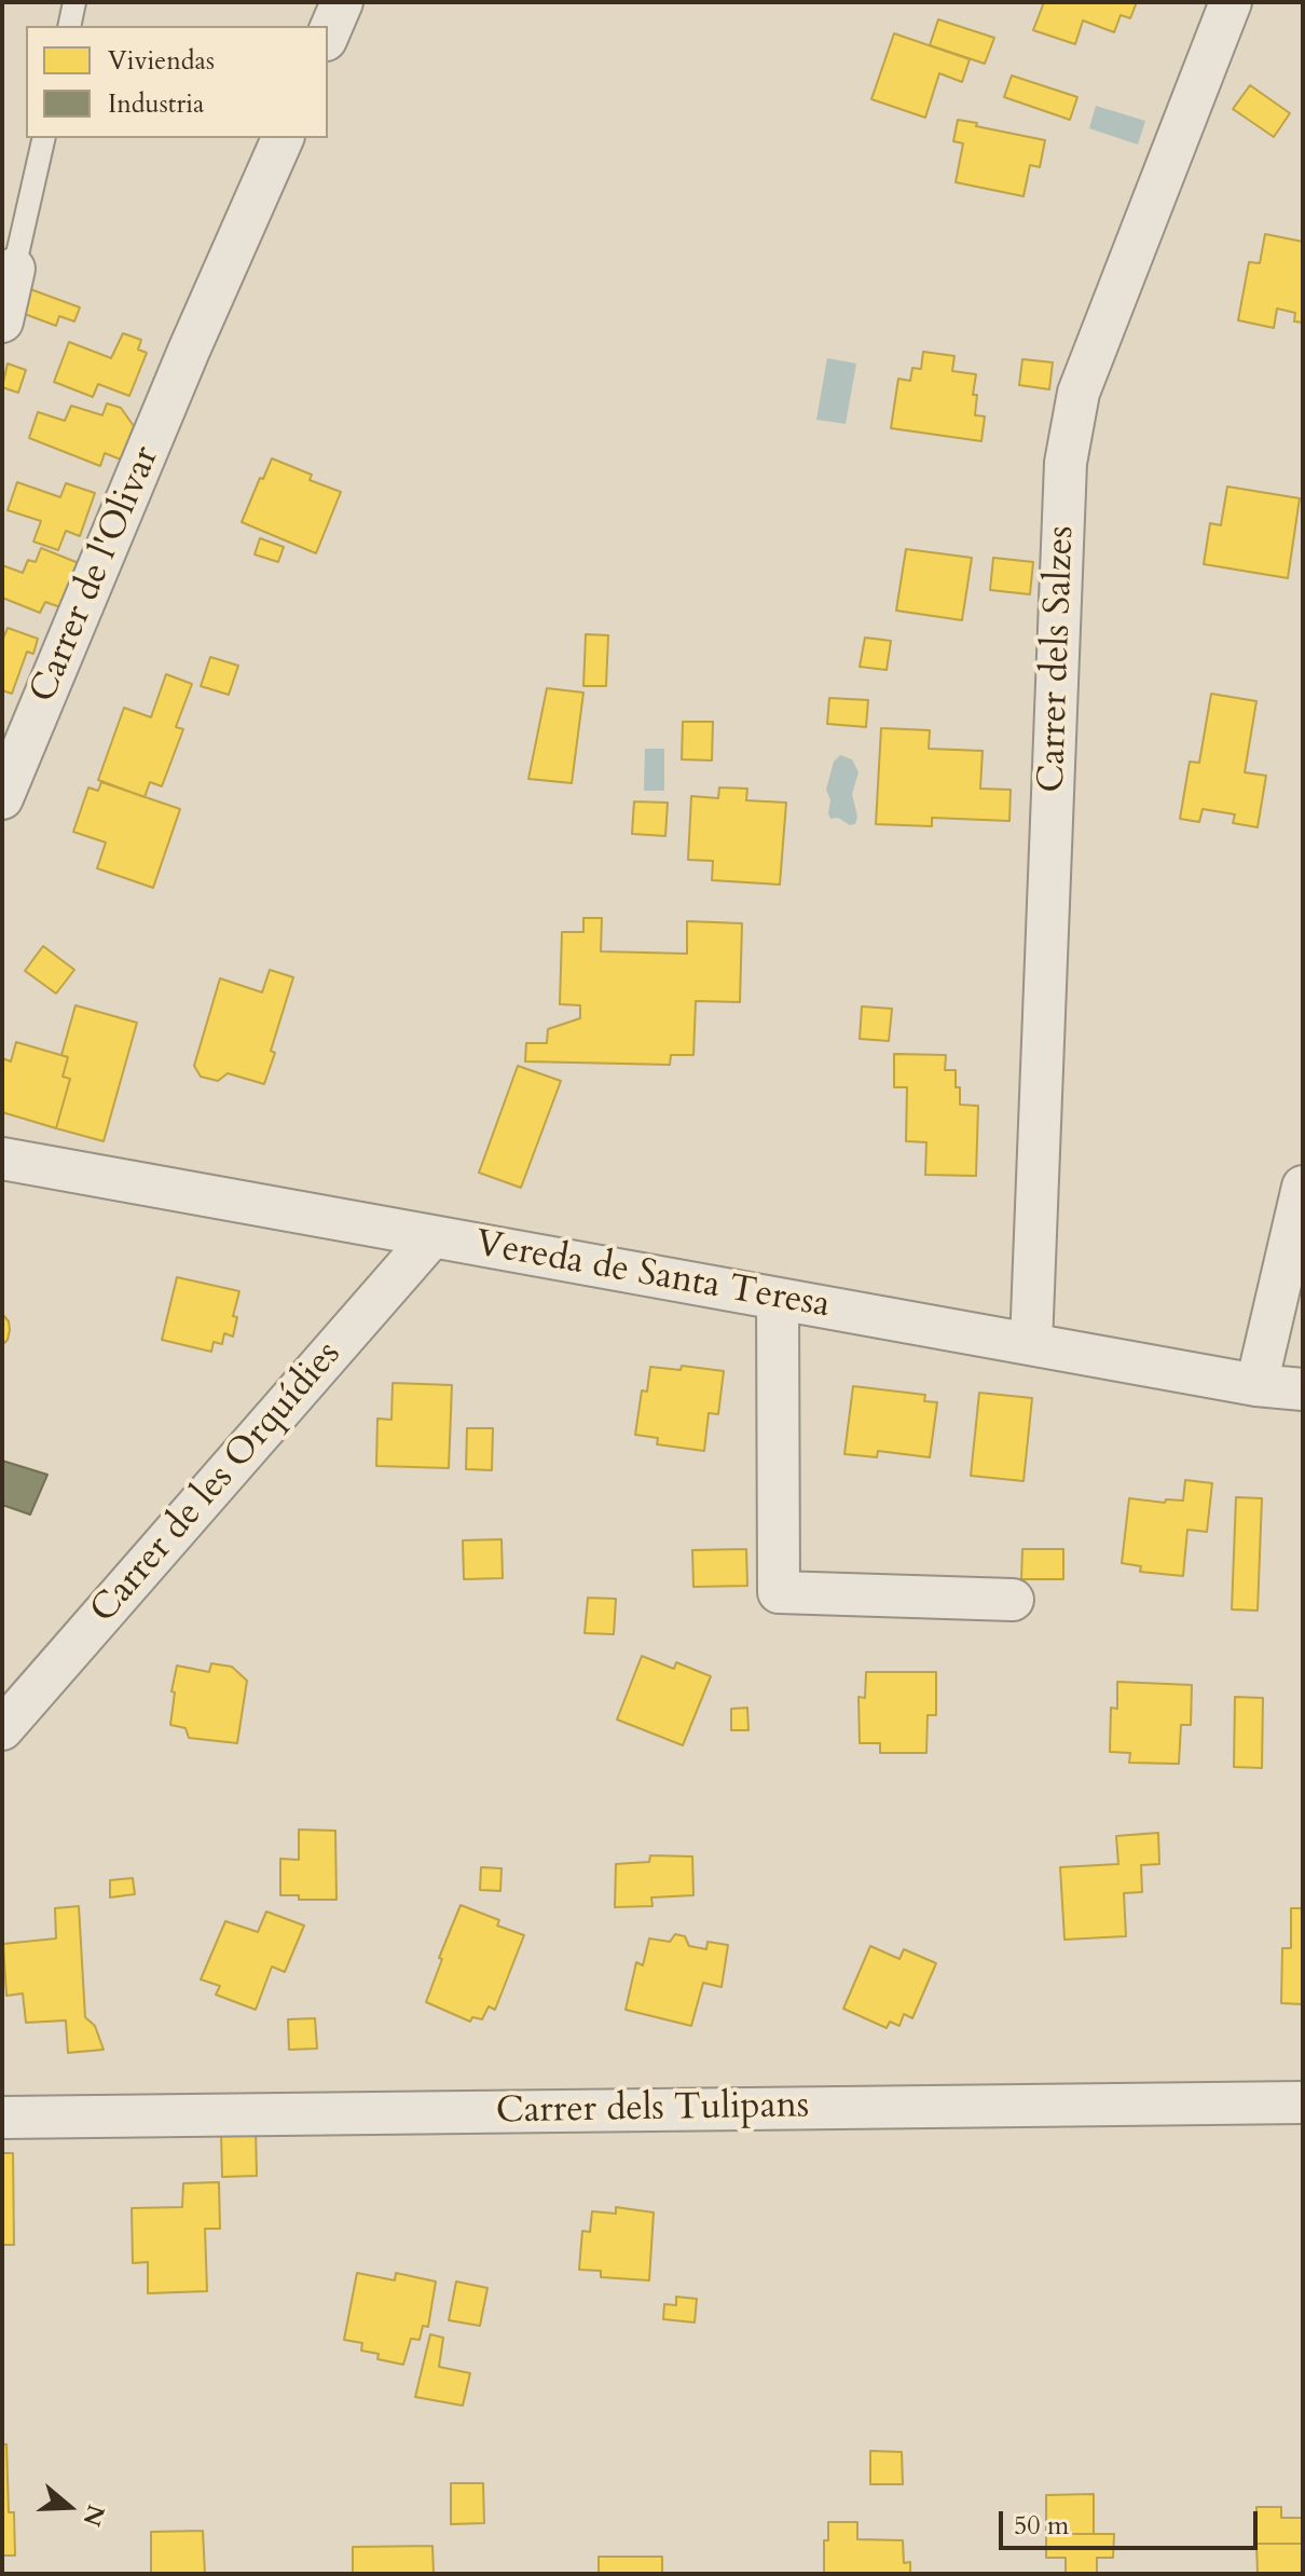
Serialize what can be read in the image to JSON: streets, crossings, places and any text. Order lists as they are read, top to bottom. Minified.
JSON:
{"streets":{"street":["Carrer de l'Olivar","Carrer dels Salzes","Vereda de Santa Teresa","Carrer de les Orquídies","Carrer dels Tulipans"]},"crossings":[["Carrer dels Salzes","Vereda de Santa Teresa"],["Vereda de Santa Teresa","Carrer de les Orquídies"]],"legend":["Viviendas","Industria"],"scale_bar":"50 m","north":"right"}
